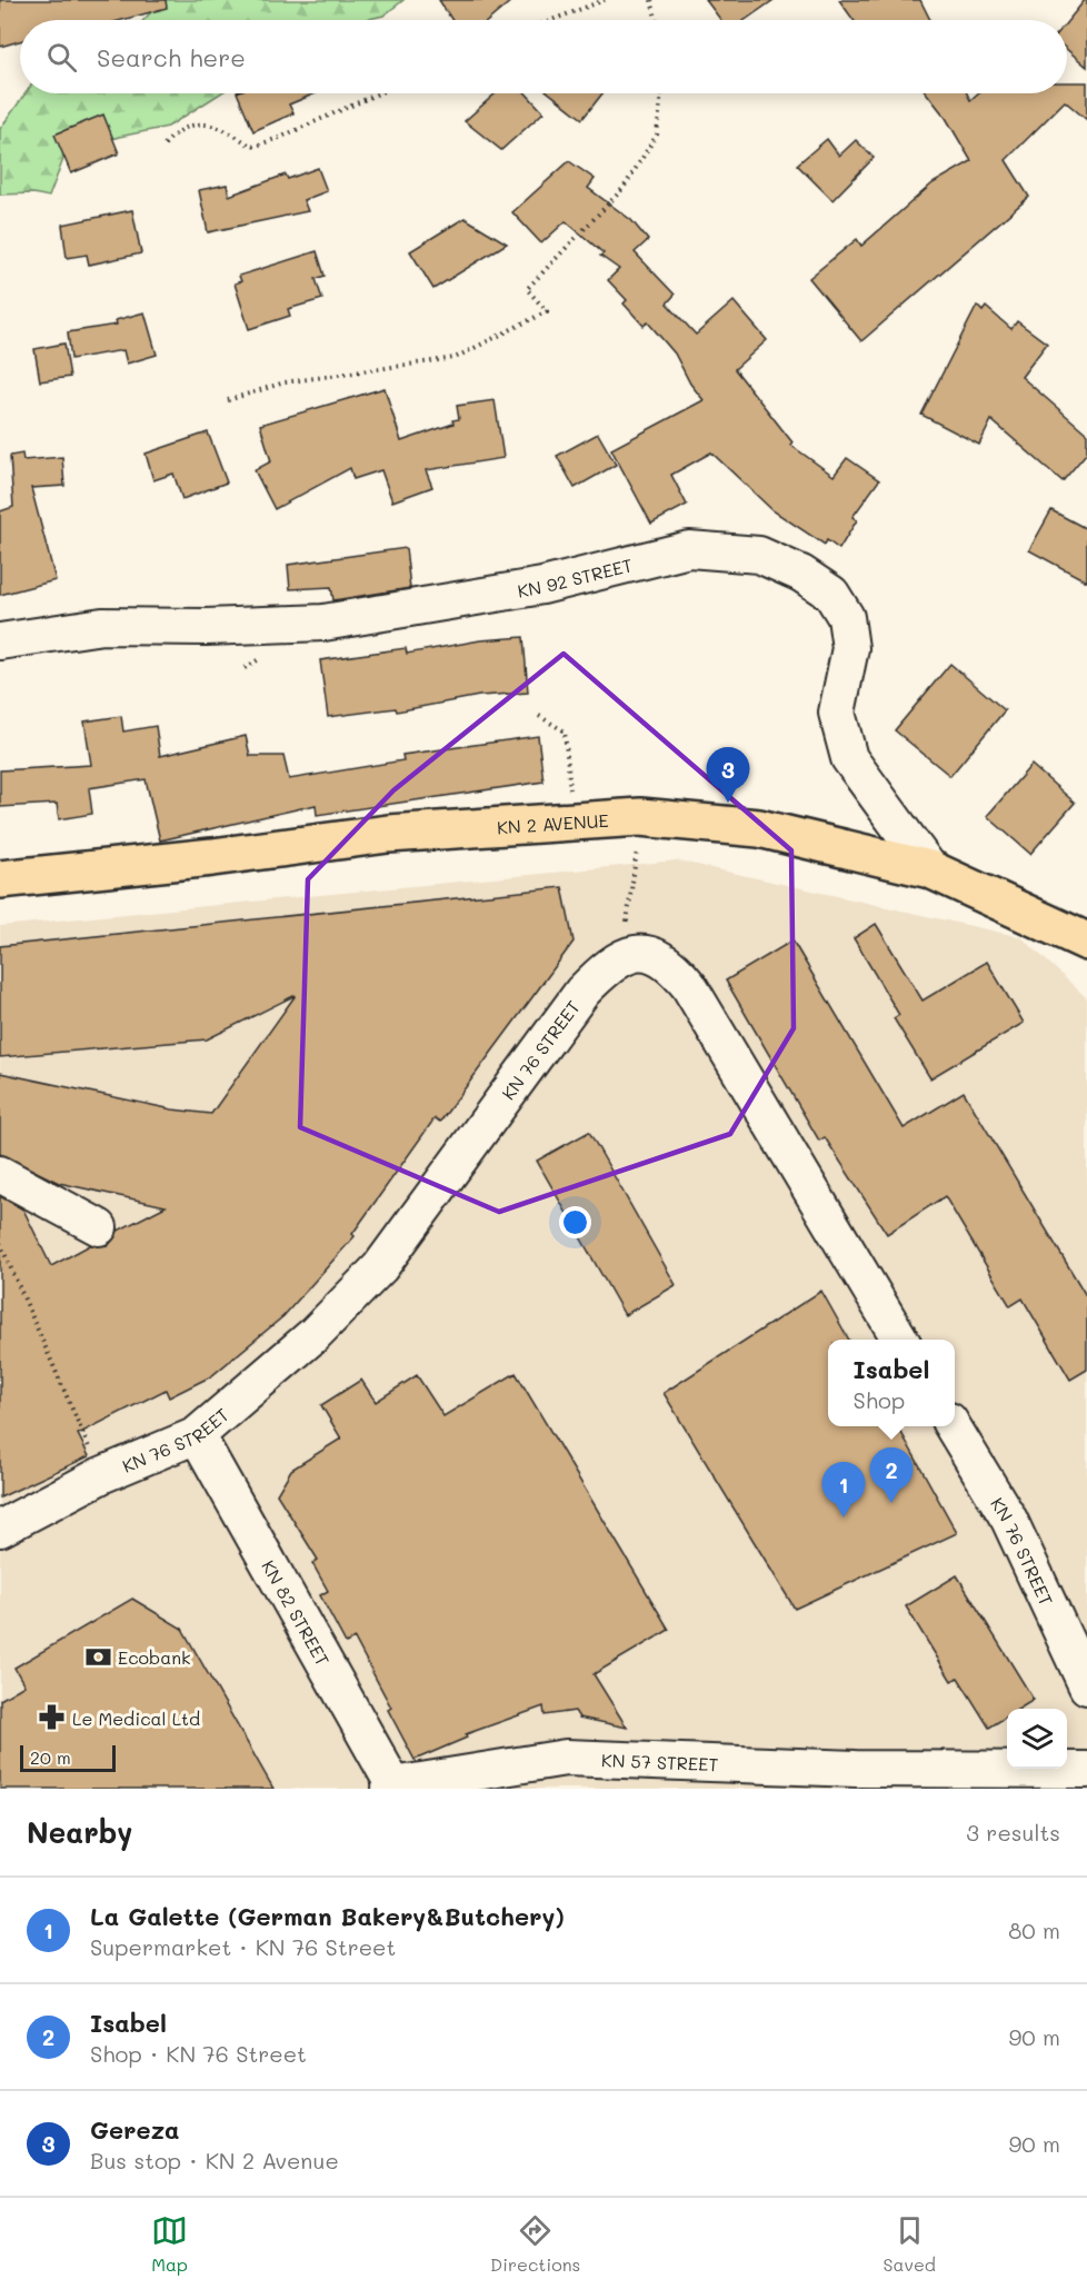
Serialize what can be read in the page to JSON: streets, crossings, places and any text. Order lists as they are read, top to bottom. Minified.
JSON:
{"streets":{"main road":["KN 2 AVENUE"],"street":["KN 92 STREET","KN 76 STREET","KN 82 STREET","KN 57 STREET"]},"crossings":[["KN 92 STREET","KN 2 AVENUE"],["KN 76 STREET","KN 82 STREET"],["KN 82 STREET","KN 57 STREET"]],"places":{"bank":["Ecobank"],"pharmacy":["Le Medical Ltd"]},"scale_bar":"20 m","page":{"search":"Search here","pins":["3","2","1"],"popup":["Isabel","Shop"],"scale":"20 m","heading":["Nearby","3 results"],"list":[{"mark":"1","name":"La Galette (German Bakery&Butchery)","note":"Supermarket · KN 76 Street","value":"80 m"},{"mark":"2","name":"Isabel","note":"Shop · KN 76 Street","value":"90 m"},{"mark":"3","name":"Gereza","note":"Bus stop · KN 2 Avenue","value":"90 m"}],"nav":["Map","Directions","Saved"]}}
